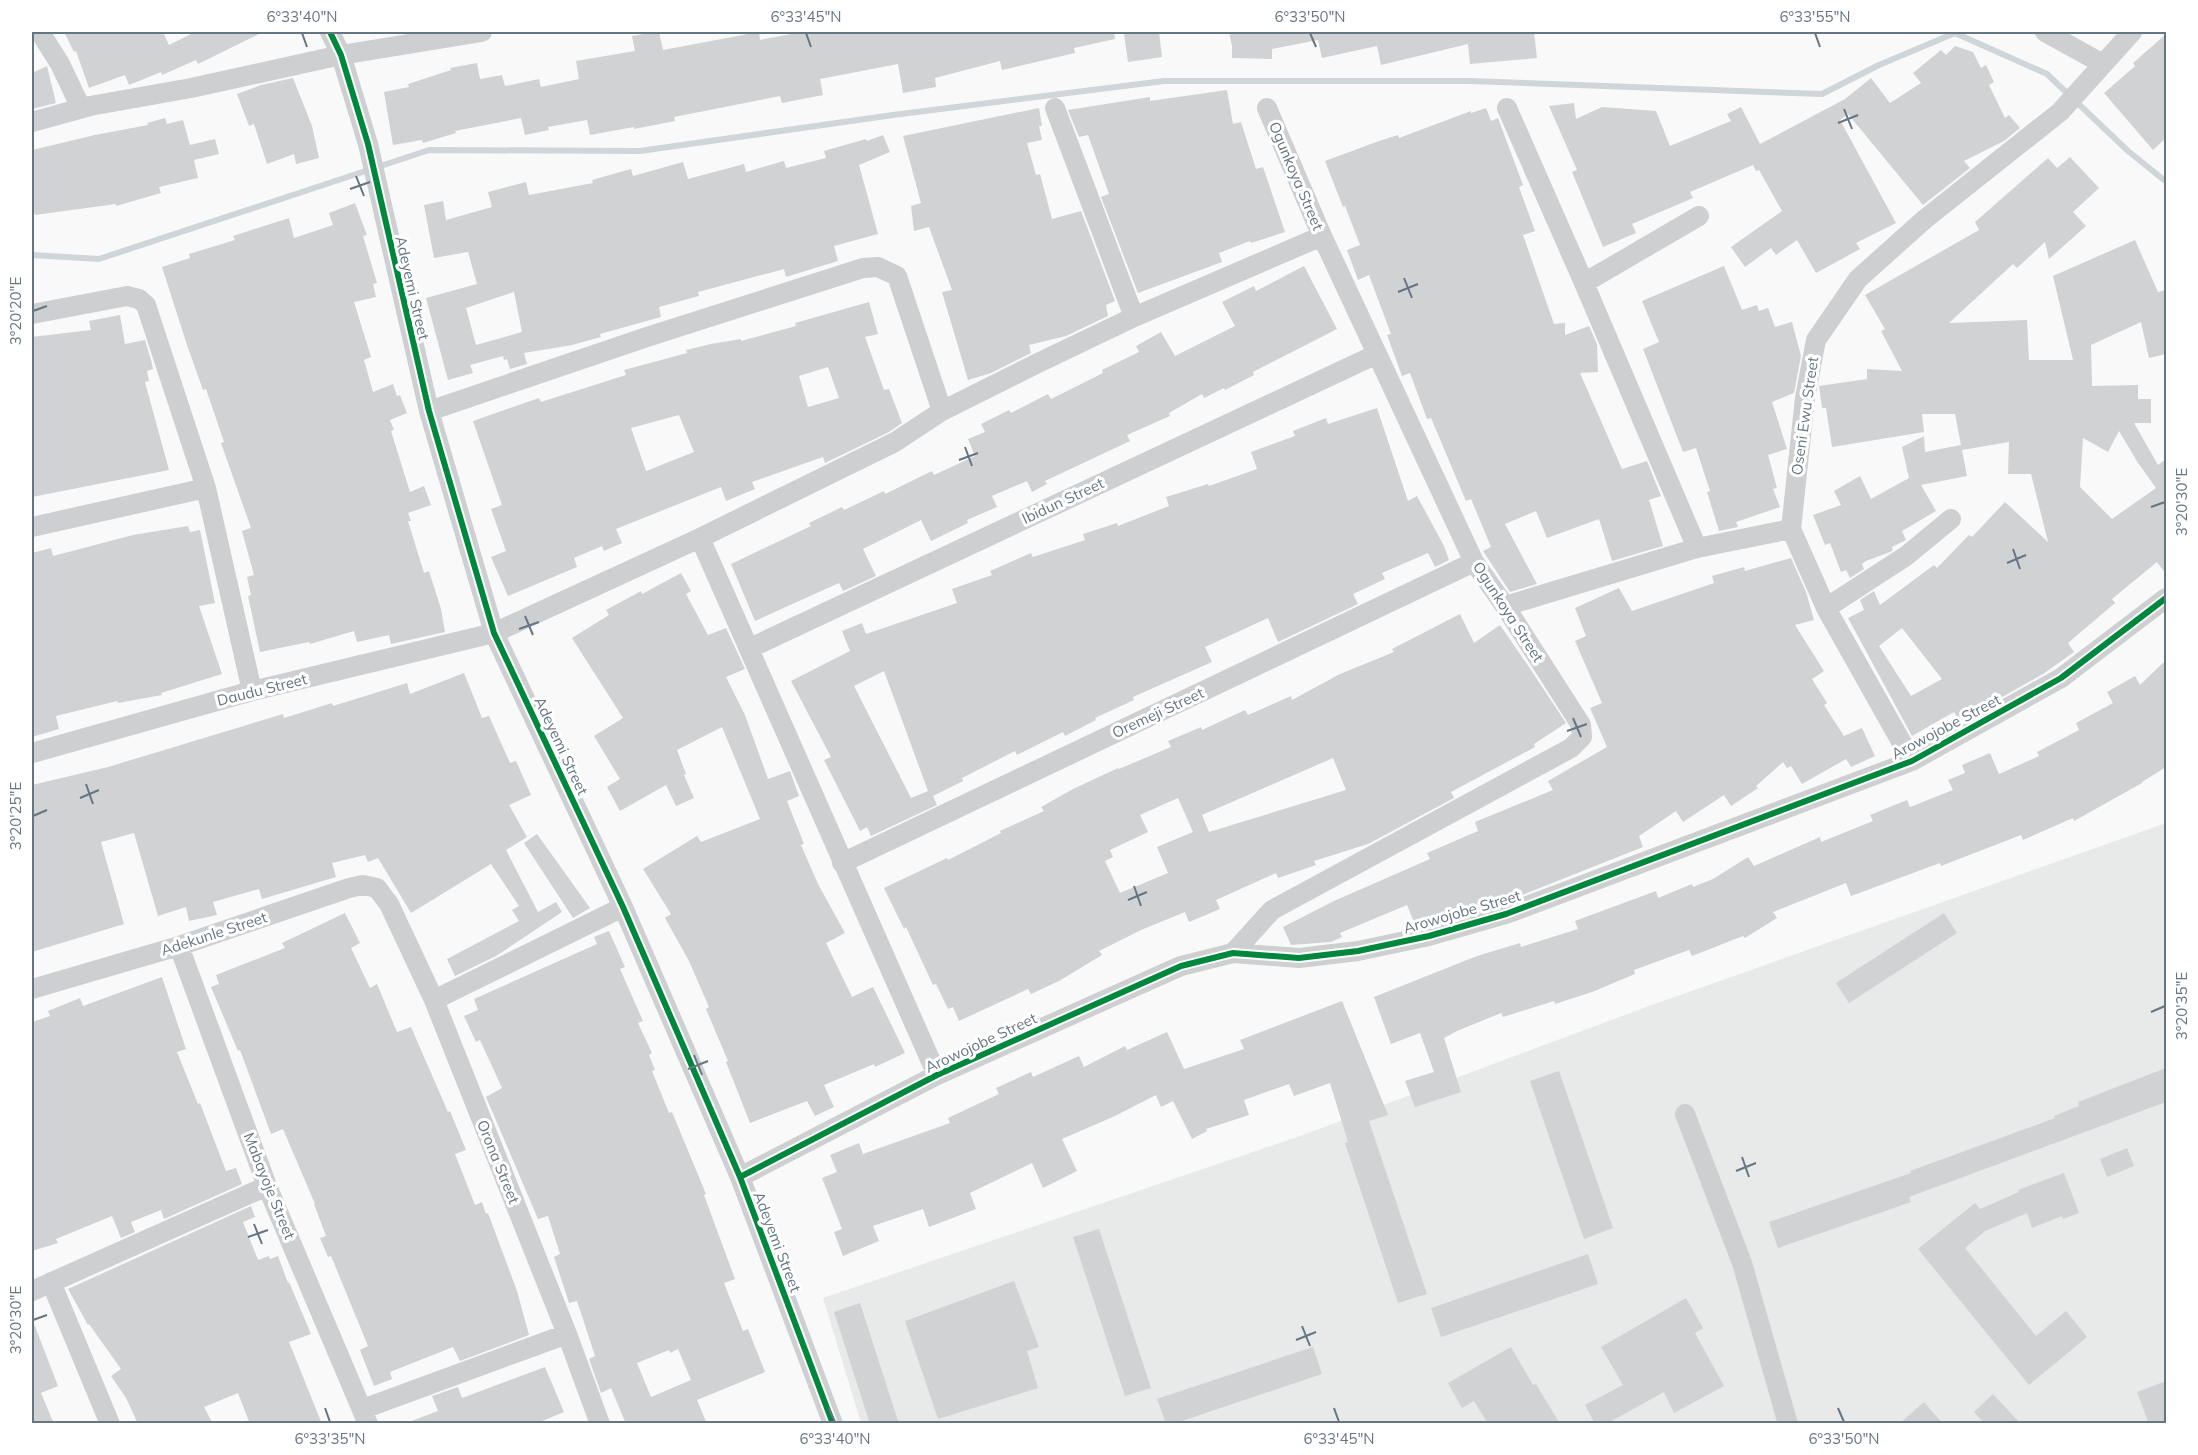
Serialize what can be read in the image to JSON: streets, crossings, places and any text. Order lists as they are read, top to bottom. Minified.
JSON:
{"streets":{"street":["Ogunkoya Street","Adeyemi Street","Oseni Ewu Street","Ibidun Street","Daudu Street","Oremeji Street","Arowojobe Street","Adekunle Street","Orona Street","Mabayoje Street"]},"crossings":[["Ogunkoya Street","Ibidun Street"],["Ogunkoya Street","Daudu Street"],["Ogunkoya Street","Oremeji Street"],["Ogunkoya Street","Arowojobe Street"],["Adeyemi Street","Daudu Street"],["Adeyemi Street","Arowojobe Street"],["Oseni Ewu Street","Arowojobe Street"],["Adekunle Street","Orona Street"],["Adekunle Street","Mabayoje Street"]],"coordinates":["6°33'40\"N","6°33'45\"N","6°33'50\"N","6°33'55\"N","3°20'20\"E","3°20'30\"E","3°20'25\"E","3°20'35\"E","6°33'35\"N"]}
